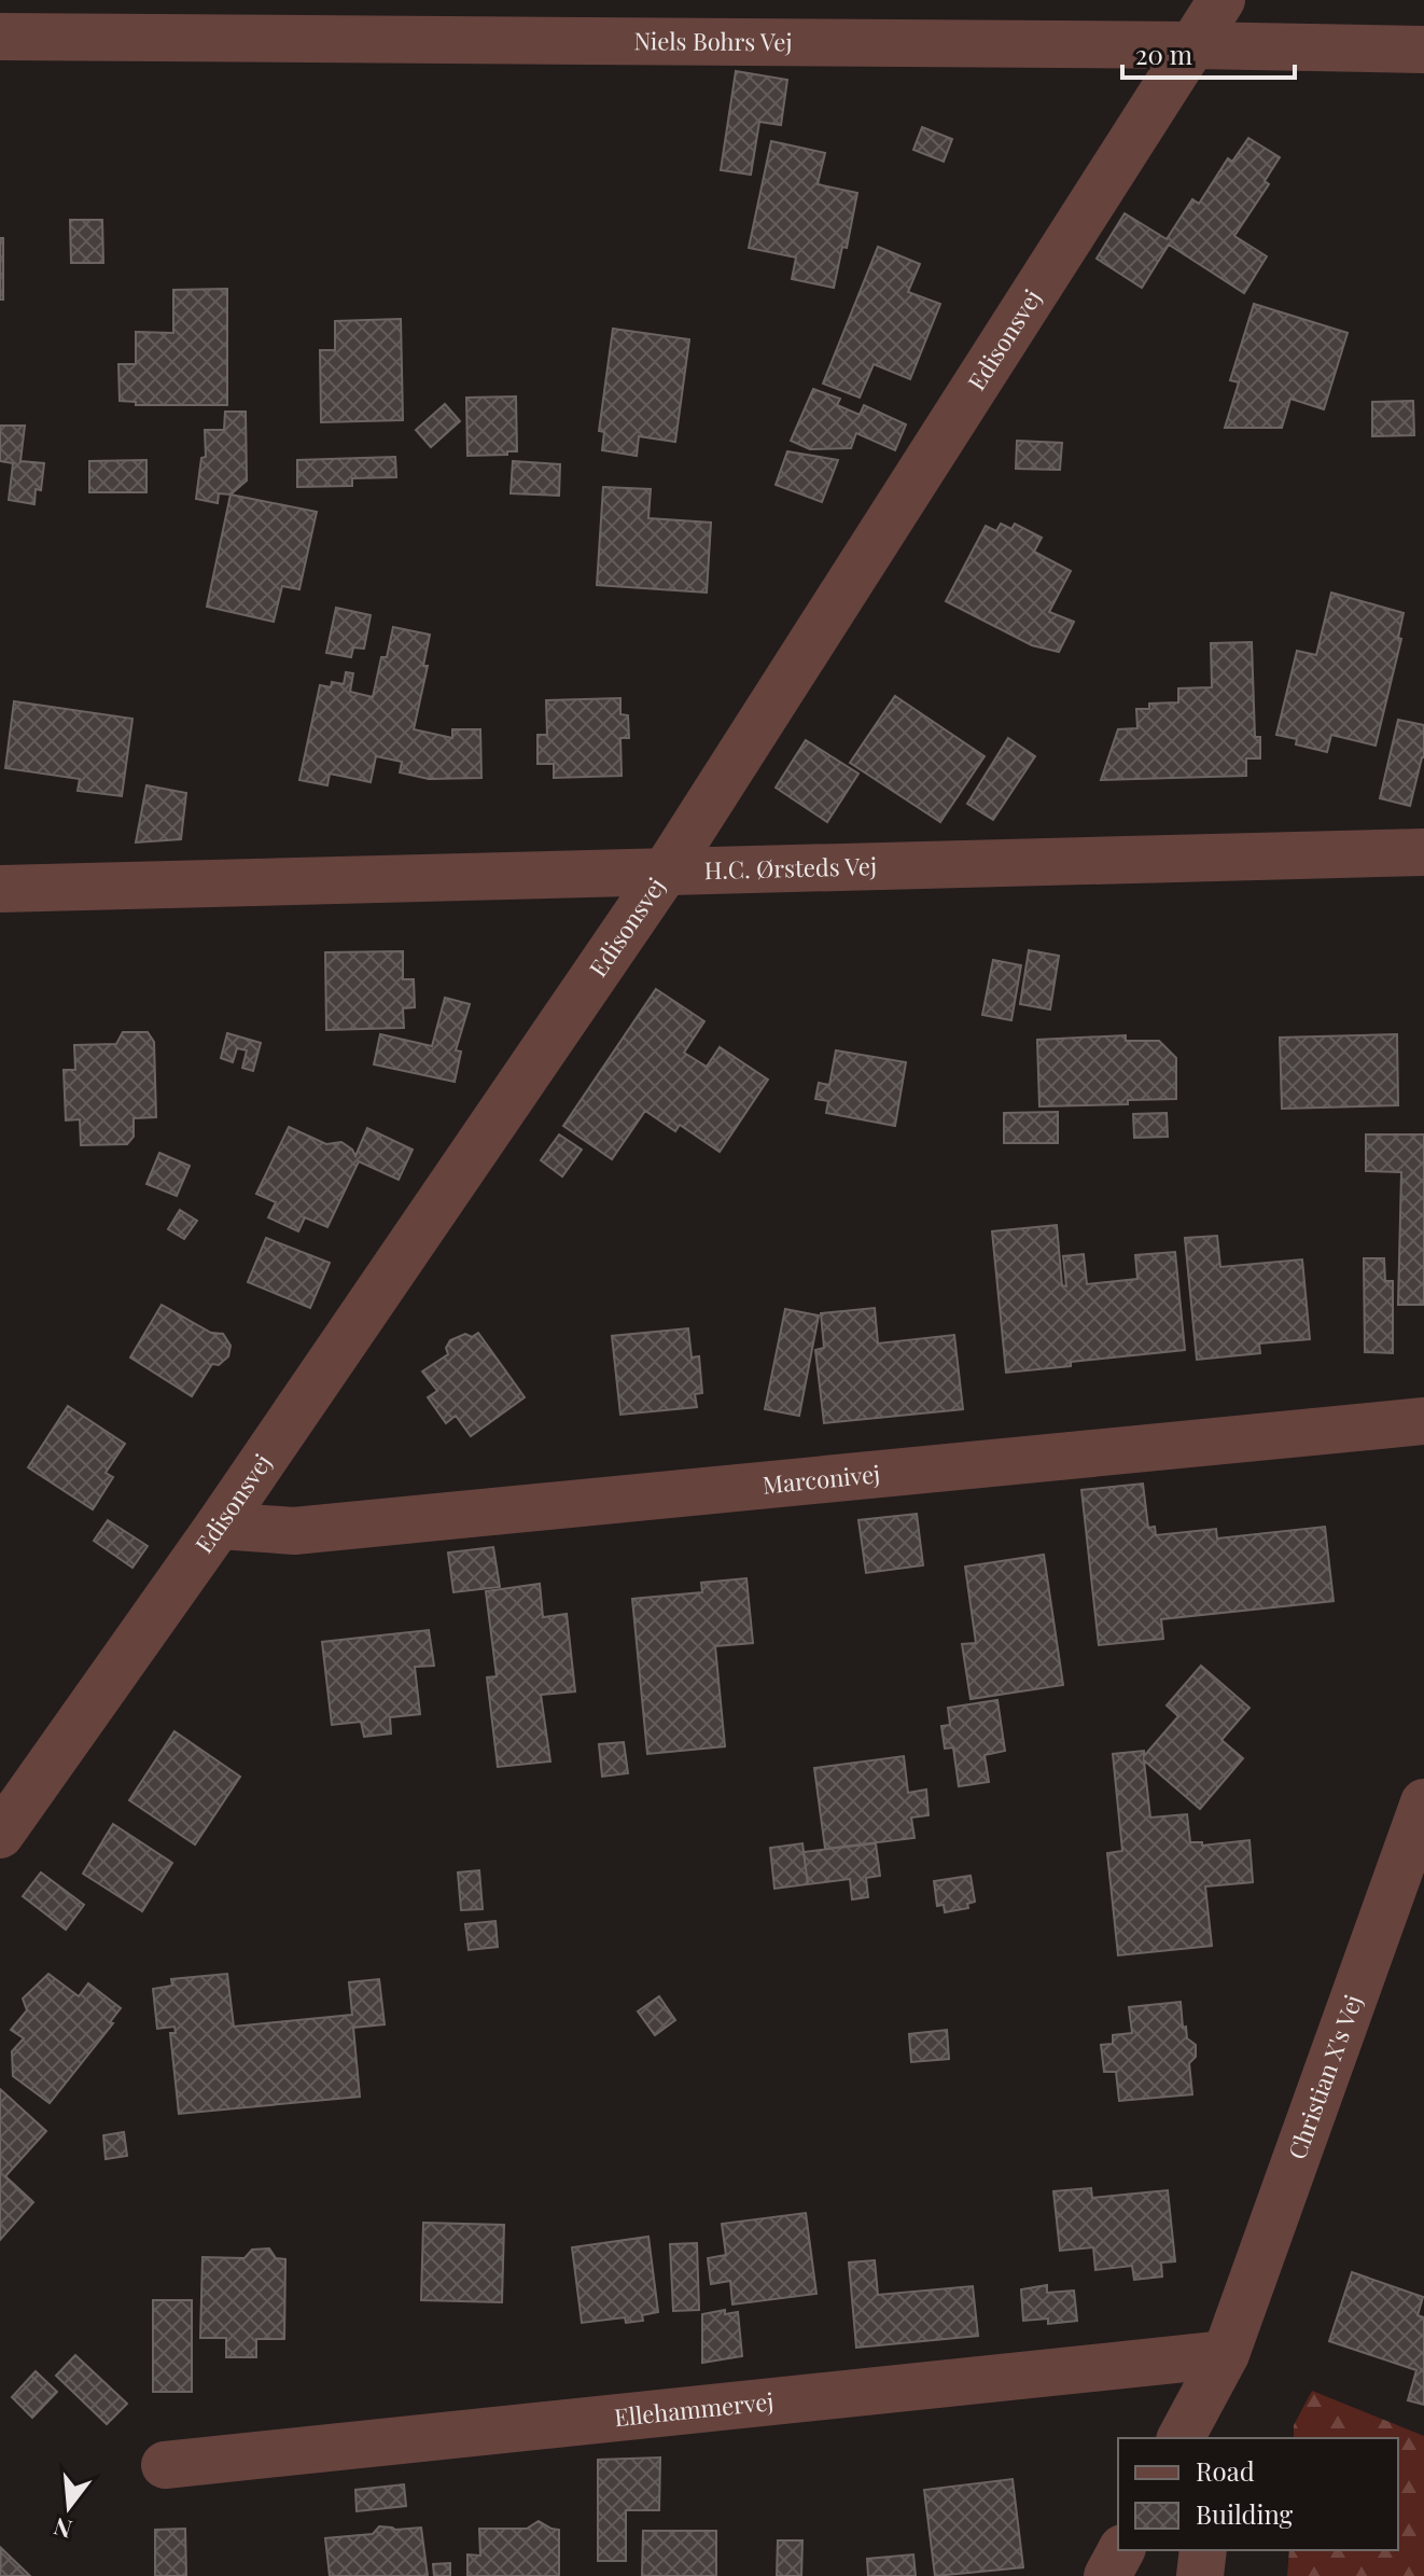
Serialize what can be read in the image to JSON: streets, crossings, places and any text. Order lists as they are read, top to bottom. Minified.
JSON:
{"streets":{"street":["Niels Bohrs Vej","Edisonsvej","H.C. Ørsteds Vej","Marconivej","Christian X's Vej","Ellehammervej"]},"crossings":[["Niels Bohrs Vej","Edisonsvej"],["Edisonsvej","H.C. Ørsteds Vej"],["Edisonsvej","Marconivej"],["Christian X's Vej","Ellehammervej"]],"legend":["Road","Building"],"scale_bar":"20 m","north":"bottom"}
